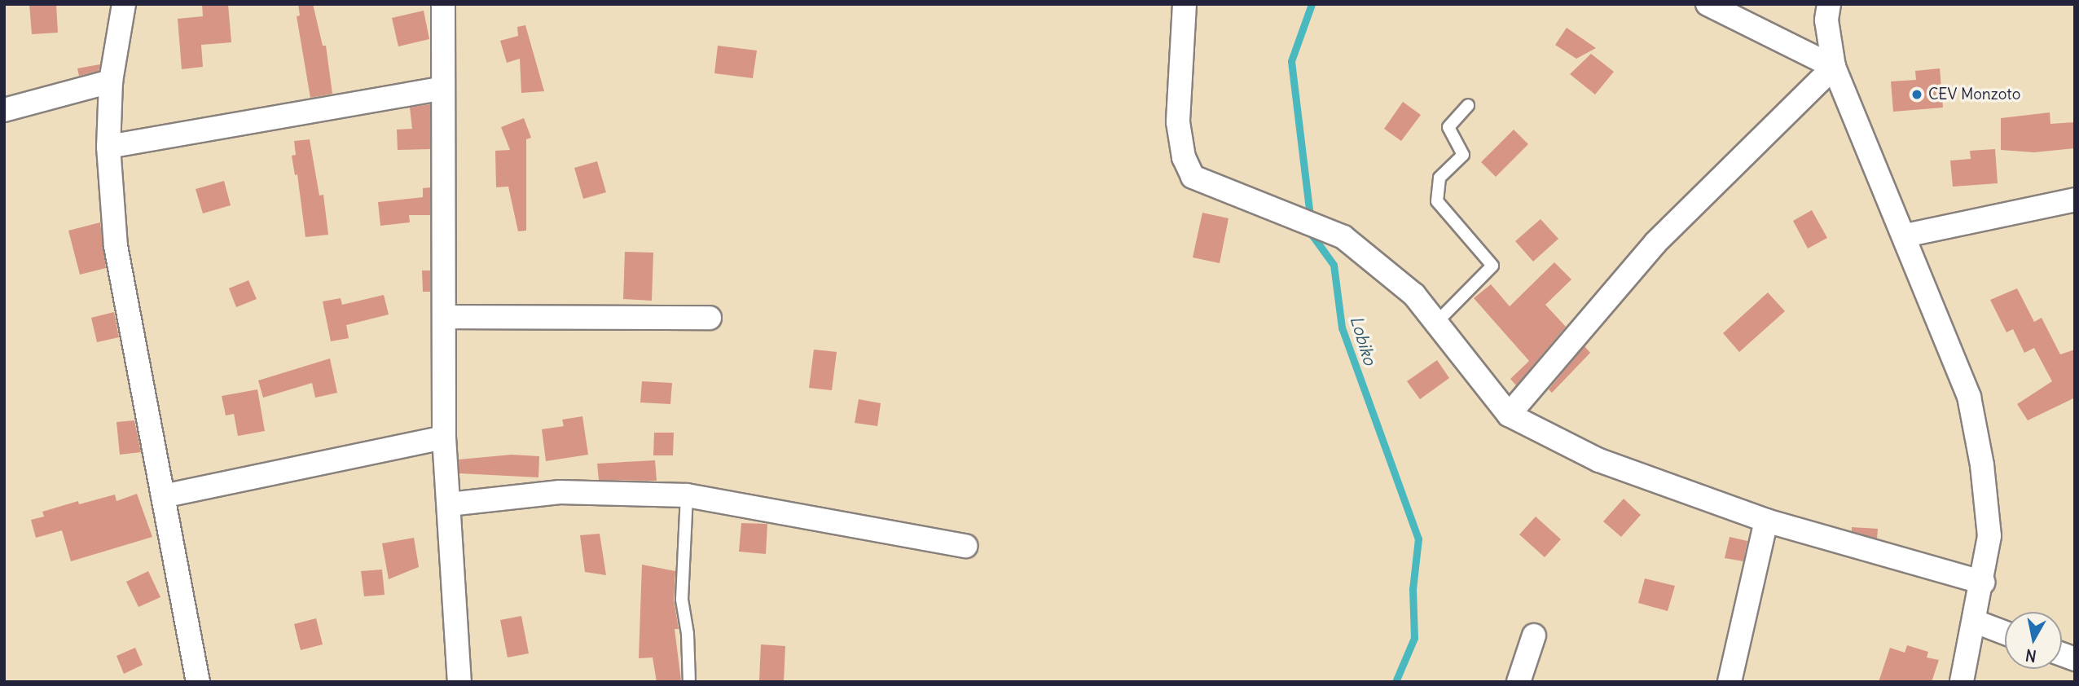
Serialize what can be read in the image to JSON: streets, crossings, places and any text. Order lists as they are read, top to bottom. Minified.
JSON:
{"water":["Lobiko"],"places":["CEV Monzoto"],"north":"bottom"}
